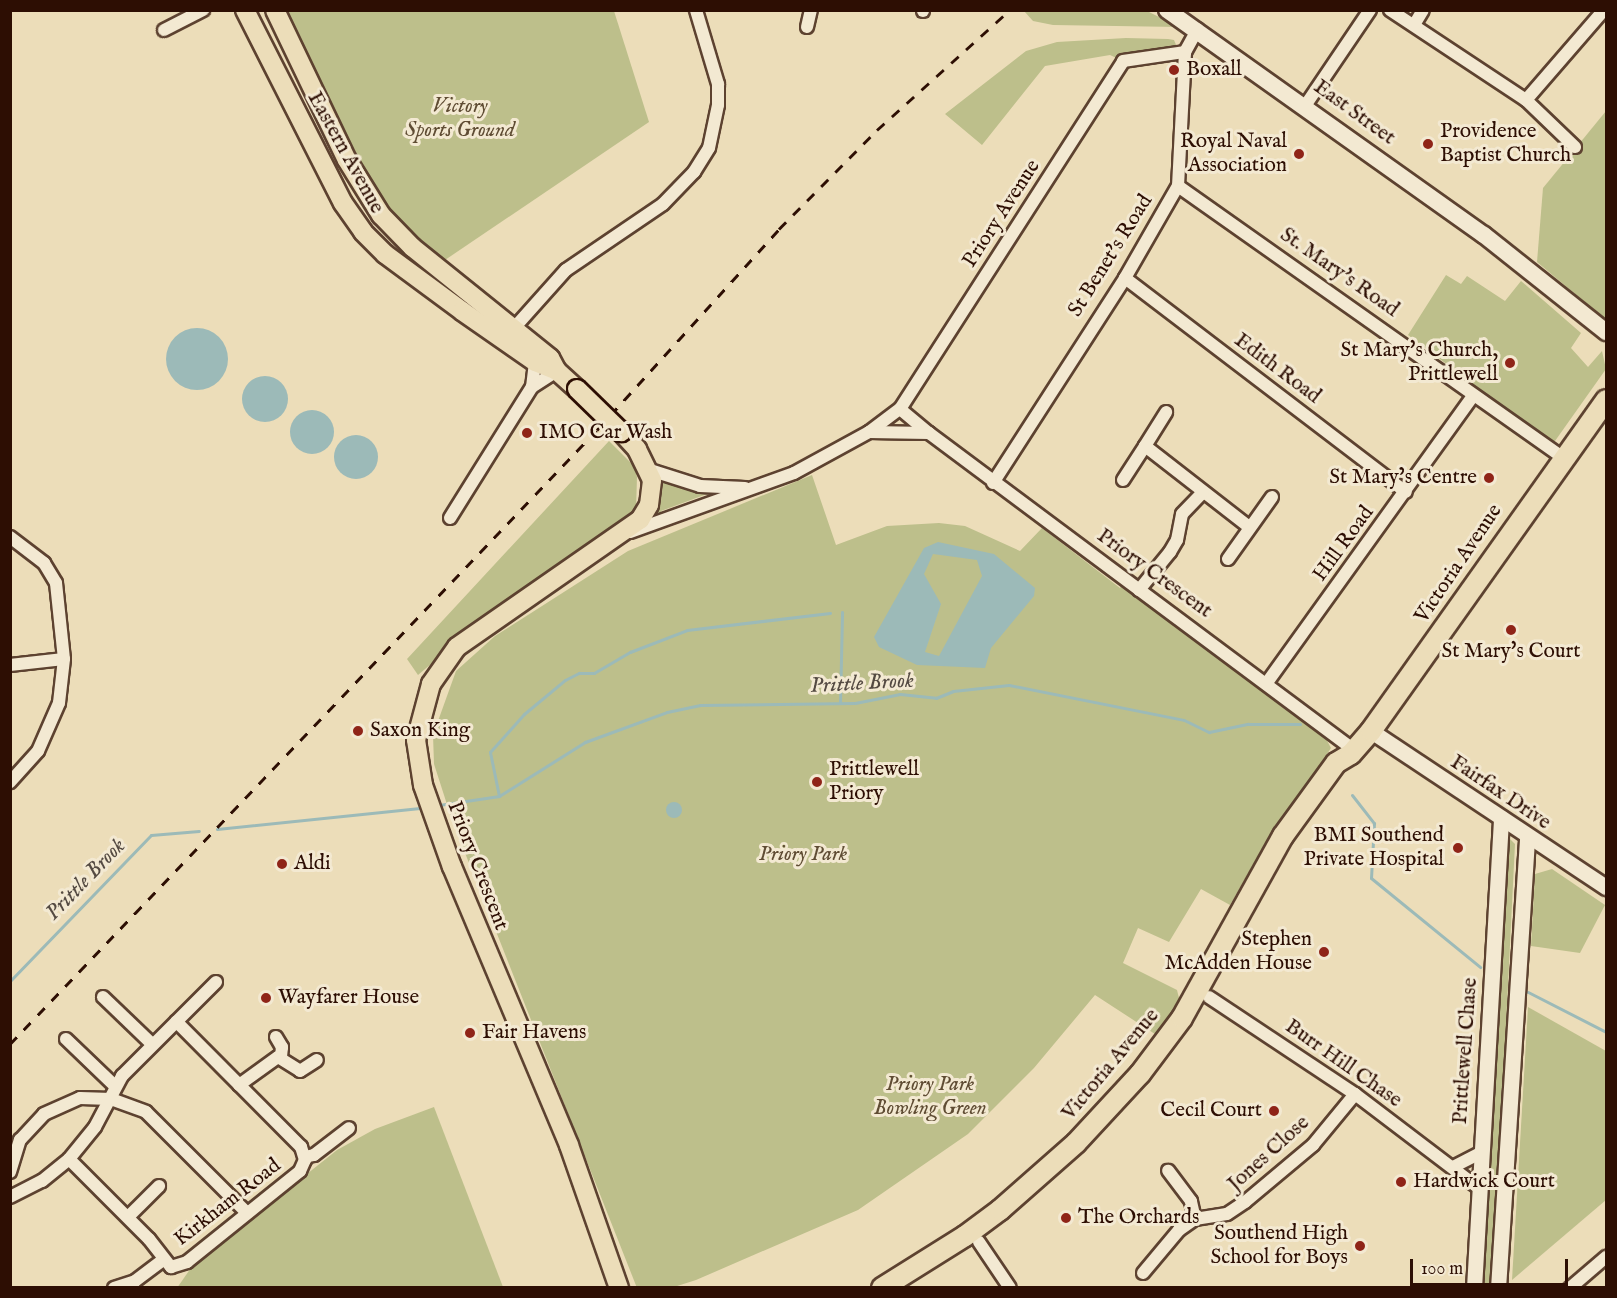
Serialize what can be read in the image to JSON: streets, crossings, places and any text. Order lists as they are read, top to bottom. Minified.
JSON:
{"streets":{"highway":["Victoria Avenue"],"main road":["East Street","Eastern Avenue","Priory Crescent"],"street":["Priory Avenue","St Benet's Road","St. Mary's Road","Edith Road","Hill Road","Fairfax Drive","Prittlewell Chase","Burr Hill Chase","Jones Close","Kirkham Road"]},"crossings":[["East Street","St Benet's Road"],["Eastern Avenue","Priory Crescent"],["Priory Avenue","St Benet's Road"],["Priory Avenue","Priory Crescent"],["St Benet's Road","St. Mary's Road"],["St Benet's Road","Edith Road"],["St Benet's Road","Priory Crescent"],["St. Mary's Road","Hill Road"],["St. Mary's Road","Victoria Avenue"],["Edith Road","Hill Road"],["Hill Road","Priory Crescent"],["Victoria Avenue","Priory Crescent"],["Victoria Avenue","Fairfax Drive"],["Victoria Avenue","Burr Hill Chase"],["Fairfax Drive","Prittlewell Chase"],["Prittlewell Chase","Burr Hill Chase"],["Burr Hill Chase","Jones Close"]],"water":["Prittle Brook"],"parks":["Victory Sports Ground","Priory Park","Priory Park Bowling Green"],"places":["Boxall","Providence Baptist Church","Royal Naval Association","St Mary's Church, Prittlewell","IMO Car Wash","St Mary’s Centre","St Mary's Court","Saxon King","Prittlewell Priory","BMI Southend Private Hospital","Aldi","Stephen McAdden House","Wayfarer House","Fair Havens","Cecil Court","Hardwick Court","The Orchards","Southend High School for Boys"],"scale_bar":"100 m"}
